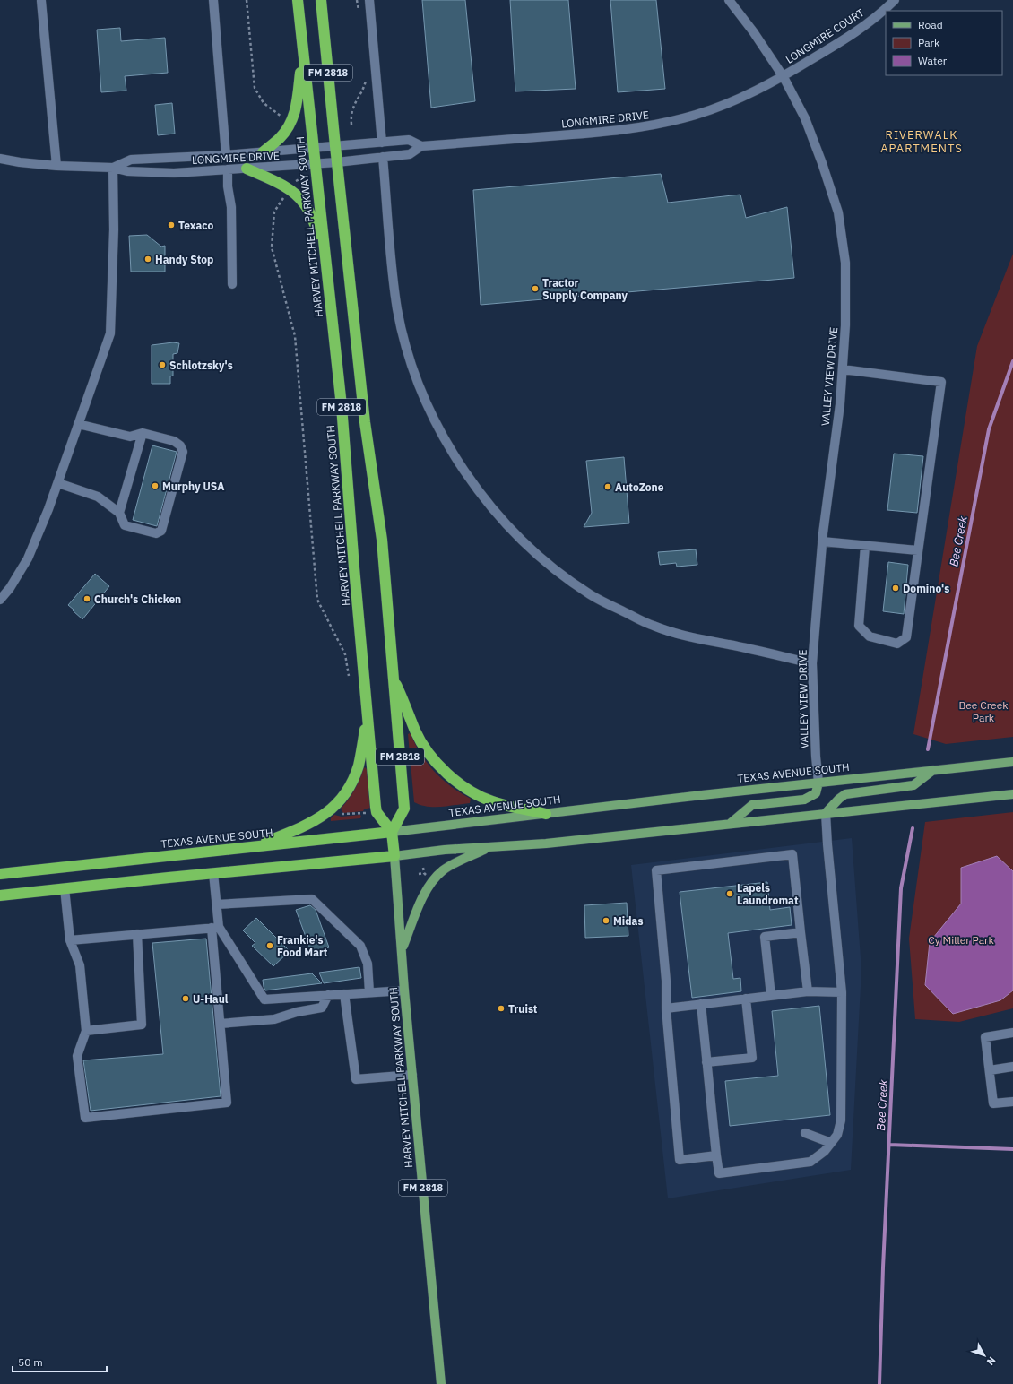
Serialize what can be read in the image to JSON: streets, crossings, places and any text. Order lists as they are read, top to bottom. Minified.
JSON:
{"streets":{"highway":["FM 2818","HARVEY MITCHELL PARKWAY SOUTH","TEXAS AVENUE SOUTH"],"street":["LONGMIRE COURT","LONGMIRE DRIVE","VALLEY VIEW DRIVE"]},"crossings":[["LONGMIRE COURT","LONGMIRE DRIVE"],["LONGMIRE COURT","VALLEY VIEW DRIVE"],["FM 2818","LONGMIRE DRIVE"],["FM 2818","HARVEY MITCHELL PARKWAY SOUTH"],["FM 2818","TEXAS AVENUE SOUTH"],["LONGMIRE DRIVE","HARVEY MITCHELL PARKWAY SOUTH"],["LONGMIRE DRIVE","VALLEY VIEW DRIVE"],["HARVEY MITCHELL PARKWAY SOUTH","TEXAS AVENUE SOUTH"],["VALLEY VIEW DRIVE","TEXAS AVENUE SOUTH"]],"districts":["RIVERWALK APARTMENTS"],"water":["Bee Creek"],"parks":["Bee Creek Park","Cy Miller Park"],"places":["Texaco","Handy Stop","Tractor Supply Company","Schlotzsky's","Murphy USA","AutoZone","Domino's","Church's Chicken","Lapels Laundromat","Midas","Frankie's Food Mart","U-Haul","Truist"],"legend":["Road","Park","Water"],"scale_bar":"50 m","north":"bottom right"}
